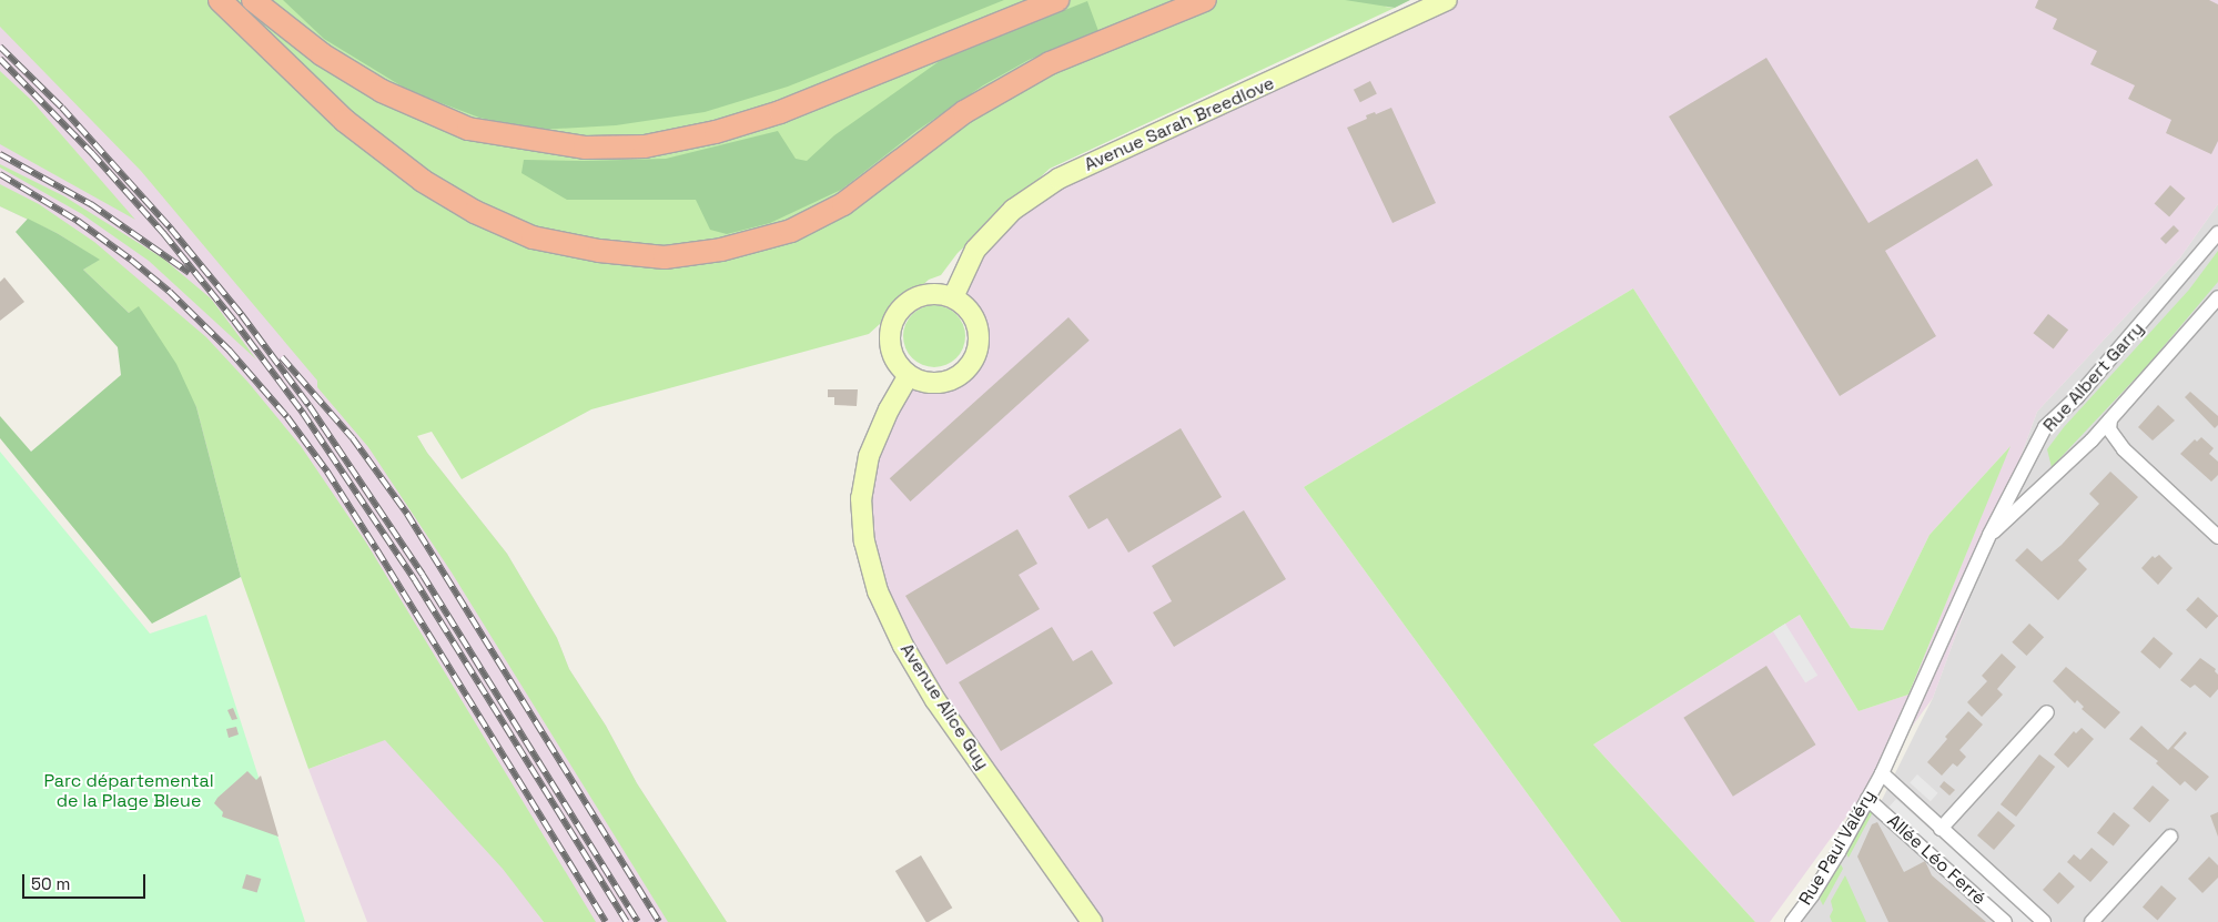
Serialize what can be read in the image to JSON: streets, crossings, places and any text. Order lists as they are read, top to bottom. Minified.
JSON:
{"streets":{"main road":["Avenue Sarah Breedlove","Avenue Alice Guy"],"street":["Rue Albert Garry","Rue Paul Valéry","Allée Léo Ferré"]},"crossings":[["Avenue Sarah Breedlove","Avenue Alice Guy"],["Rue Albert Garry","Rue Paul Valéry"],["Rue Paul Valéry","Allée Léo Ferré"]],"parks":["Parc départemental de la Plage Bleue"],"scale_bar":"50 m"}
